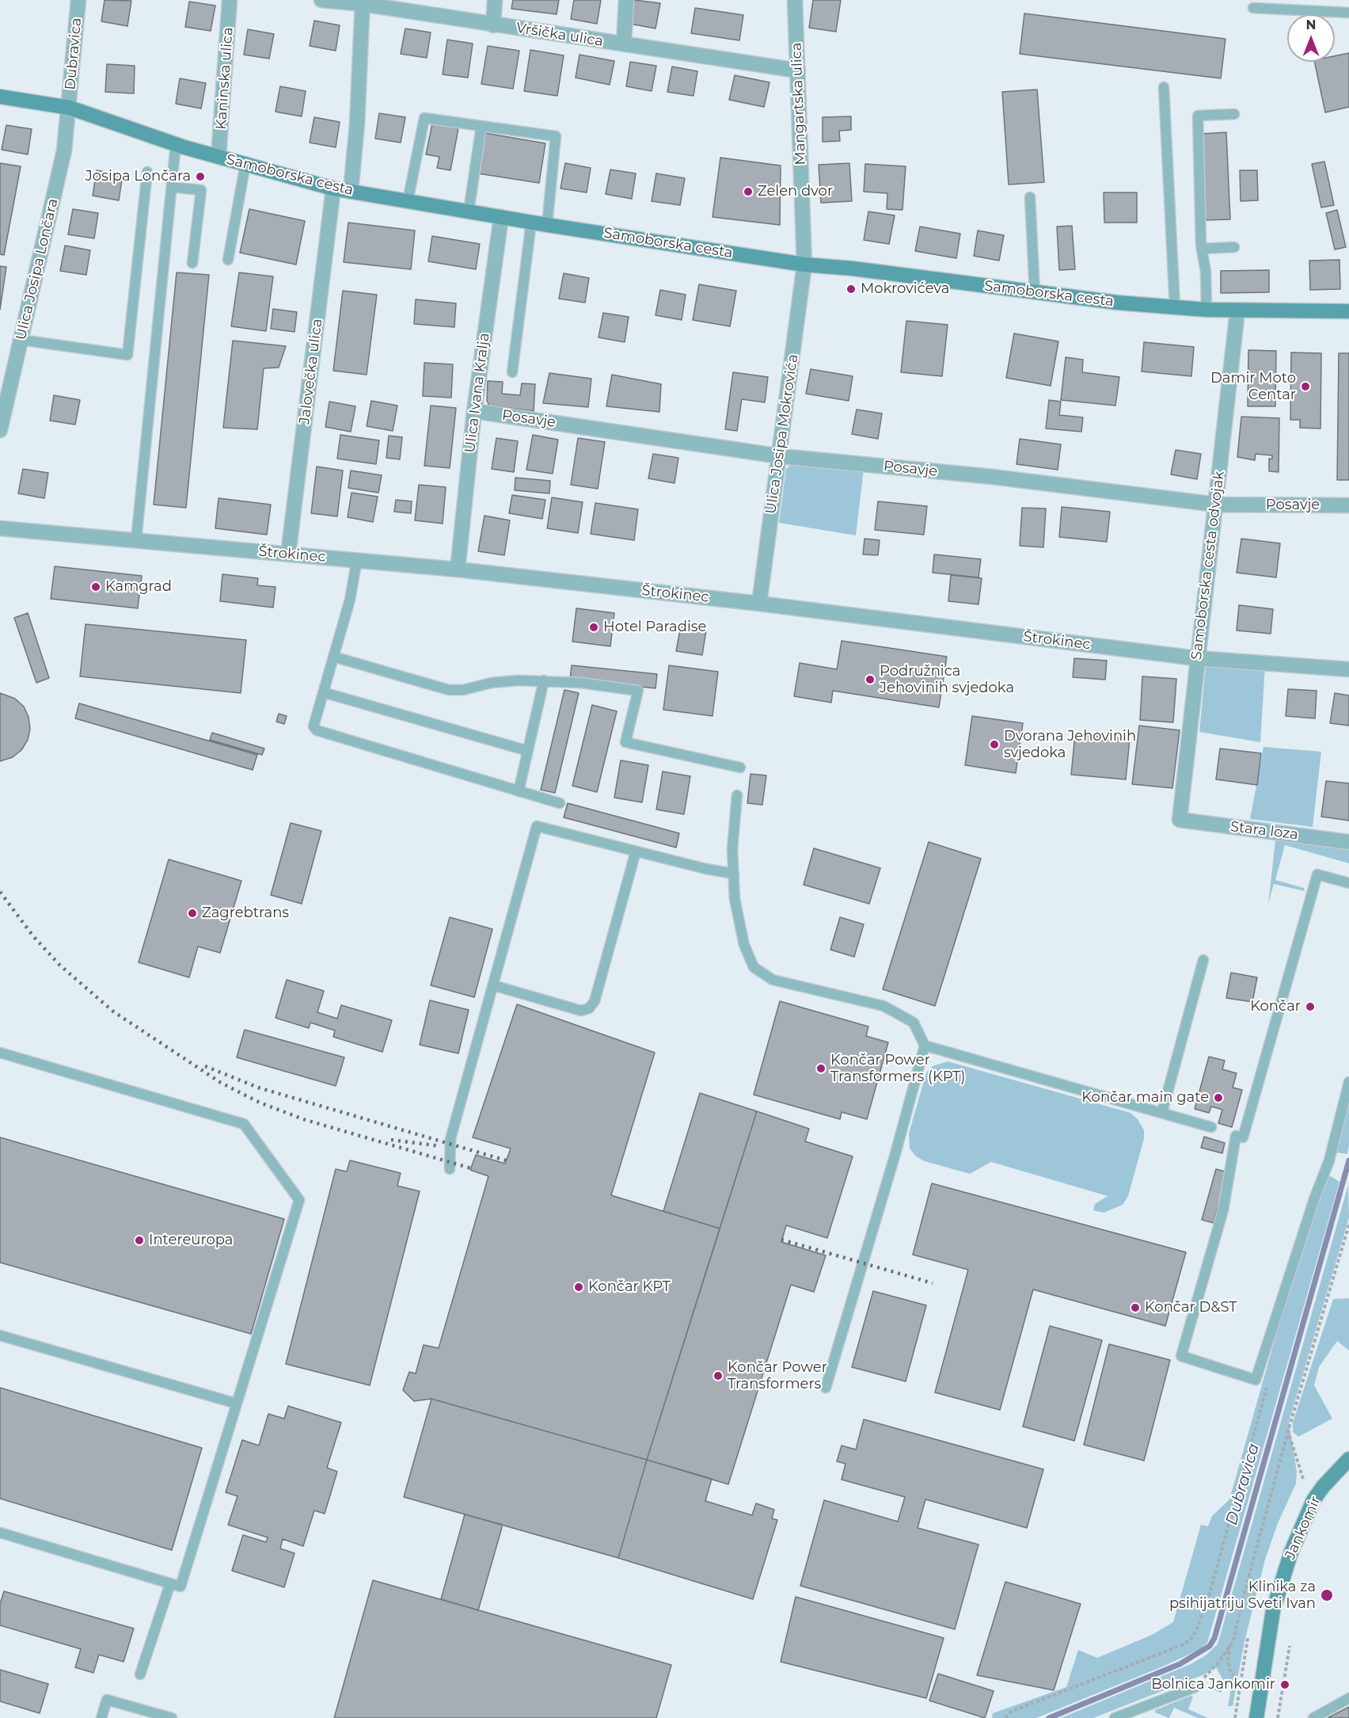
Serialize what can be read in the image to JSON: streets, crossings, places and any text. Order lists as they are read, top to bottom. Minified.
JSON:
{"streets":{"street":["Vršička ulica","Dubravica","Kaninska ulica","Mangartska ulica","Samoborska cesta","Ulica Josipa Lončara","Jalovečka ulica","Ulica Ivana Kralja","Posavje","Ulica Josipa Mokrovića","Štrokinec","Samoborska cesta odvojak","Stara loza","Jankomir"]},"crossings":[["Vršička ulica","Mangartska ulica"],["Dubravica","Samoborska cesta"],["Dubravica","Ulica Josipa Lončara"],["Kaninska ulica","Samoborska cesta"],["Mangartska ulica","Samoborska cesta"],["Mangartska ulica","Ulica Josipa Mokrovića"],["Samoborska cesta","Ulica Josipa Lončara"],["Samoborska cesta","Jalovečka ulica"],["Samoborska cesta","Ulica Ivana Kralja"],["Samoborska cesta","Ulica Josipa Mokrovića"],["Samoborska cesta","Samoborska cesta odvojak"],["Jalovečka ulica","Štrokinec"],["Ulica Ivana Kralja","Posavje"],["Ulica Ivana Kralja","Štrokinec"],["Posavje","Ulica Josipa Mokrovića"],["Posavje","Samoborska cesta odvojak"],["Ulica Josipa Mokrovića","Štrokinec"],["Štrokinec","Samoborska cesta odvojak"],["Samoborska cesta odvojak","Stara loza"]],"water":["Dubravica"],"places":["Josipa Lončara","Zelen dvor","Mokrovićeva","Damir Moto Centar","Kamgrad","Hotel Paradise","Podružnica Jehovinih svjedoka","Dvorana Jehovinih svjedoka","Zagrebtrans","Končar","Končar Power Transformers (KPT)","Končar main gate","Intereuropa","Končar KPT","Končar D&ST","Končar Power Transformers","Klinika za psihijatriju Sveti Ivan","Bolnica Jankomir"],"north":"top"}
